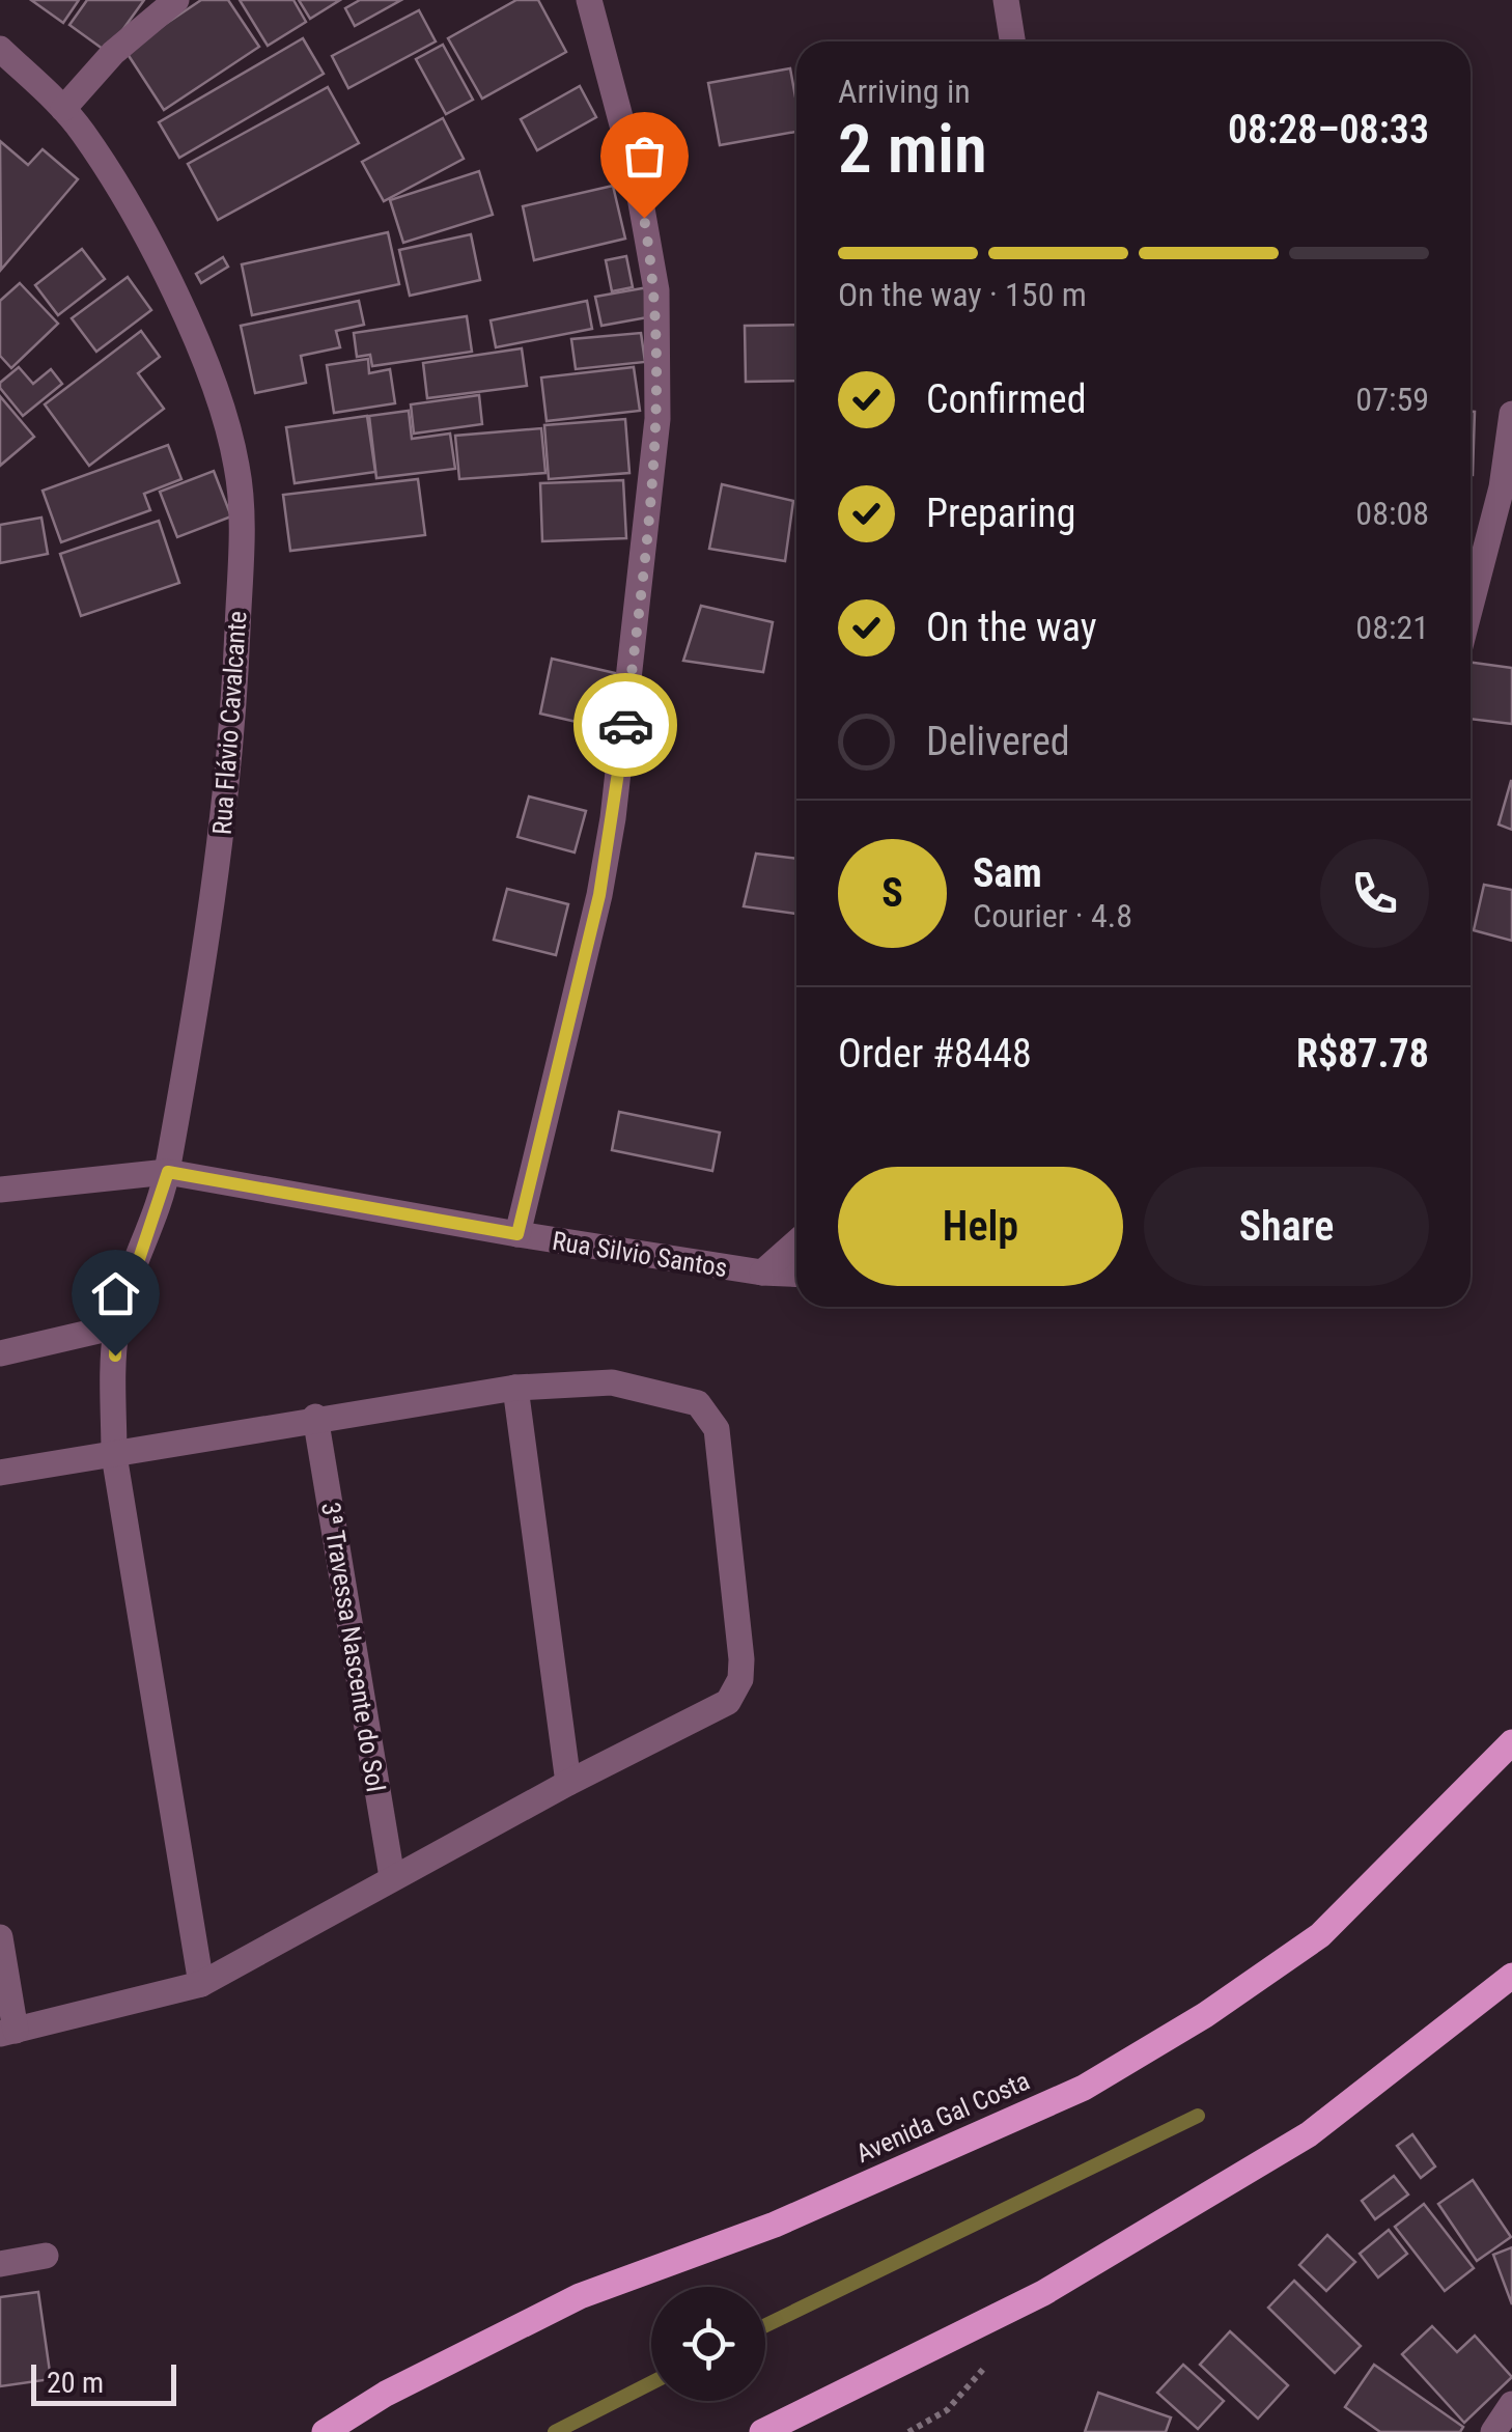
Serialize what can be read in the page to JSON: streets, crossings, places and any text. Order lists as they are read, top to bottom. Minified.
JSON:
{"streets":{"main road":["Avenida Gal Costa"],"street":["Rua Flávio Cavalcante","Rua Silvio Santos","3ª Travessa Nascente do Sol"]},"crossings":[["Rua Flávio Cavalcante","Rua Silvio Santos"]],"scale_bar":"20 m","page":{"heading":["2 min","Arriving in","08:28–08:33"],"panel":["Sam","Courier · 4.8","Order #8448","R$87.78"],"bar":"On the way · 150 m","list":[["Confirmed","07:59"],["Preparing","08:08"],["On the way","08:21"],"Delivered"],"round":"S","buttons":["Help","Share"],"scale":"20 m"}}
